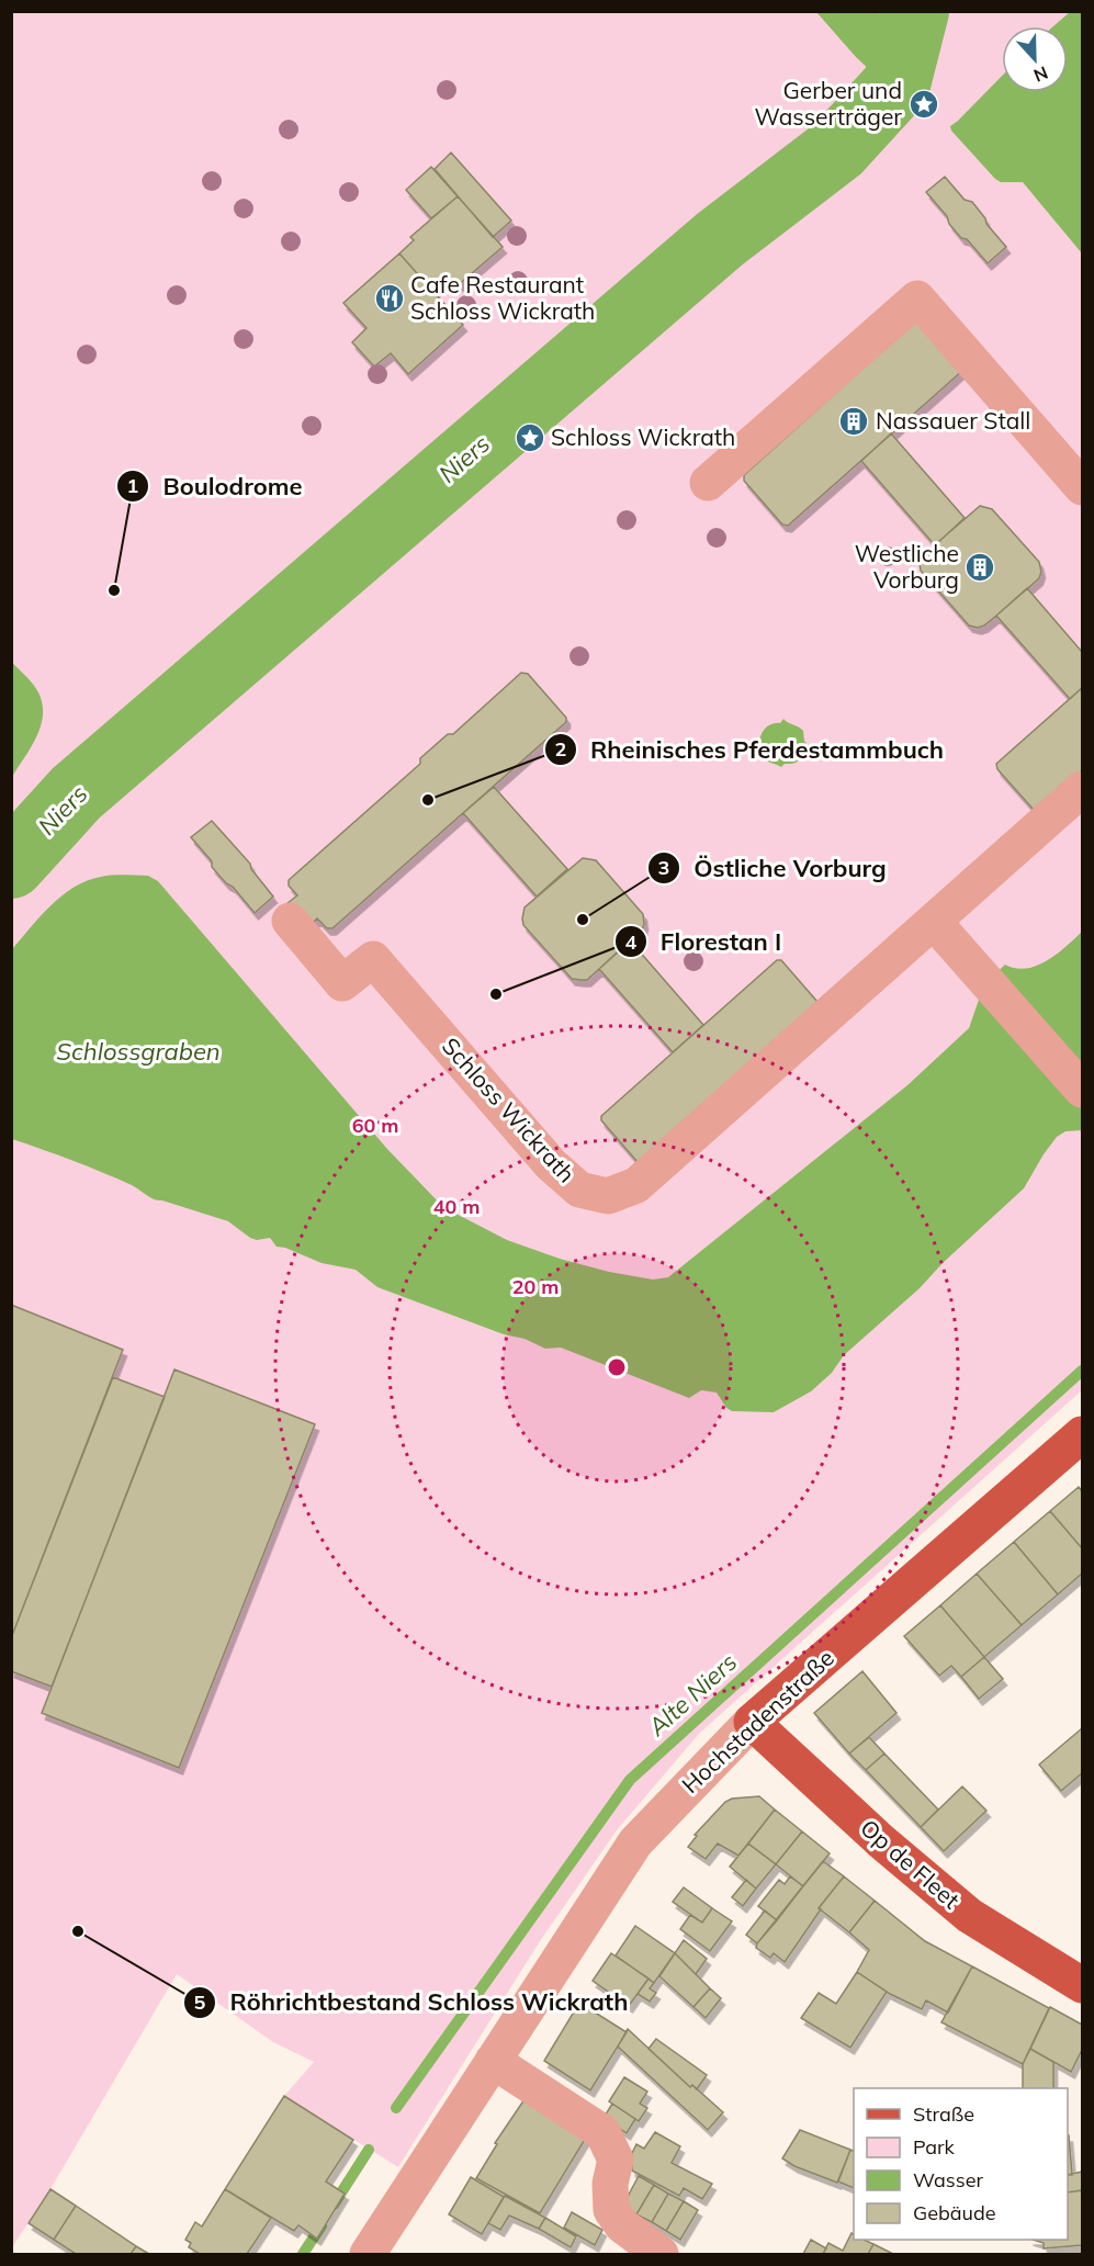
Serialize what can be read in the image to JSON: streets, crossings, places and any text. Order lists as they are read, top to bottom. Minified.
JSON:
{"streets":{"main road":["Hochstadenstraße","Op de Fleet"],"street":["Schloss Wickrath"]},"crossings":[["Hochstadenstraße","Op de Fleet"]],"water":["Niers","Schlossgraben","Alte Niers"],"places":{"place":["Gerber und Wasserträger","Schloss Wickrath"],"restaurant":["Cafe Restaurant Schloss Wickrath"],"building":["Nassauer Stall","Westliche Vorburg"],"other":["Boulodrome","Rheinisches Pferdestammbuch","Östliche Vorburg","Florestan I","Röhrichtbestand Schloss Wickrath"]},"legend":["Straße","Park","Wasser","Gebäude"],"north":"bottom","rings":["60 m","40 m","20 m"]}
